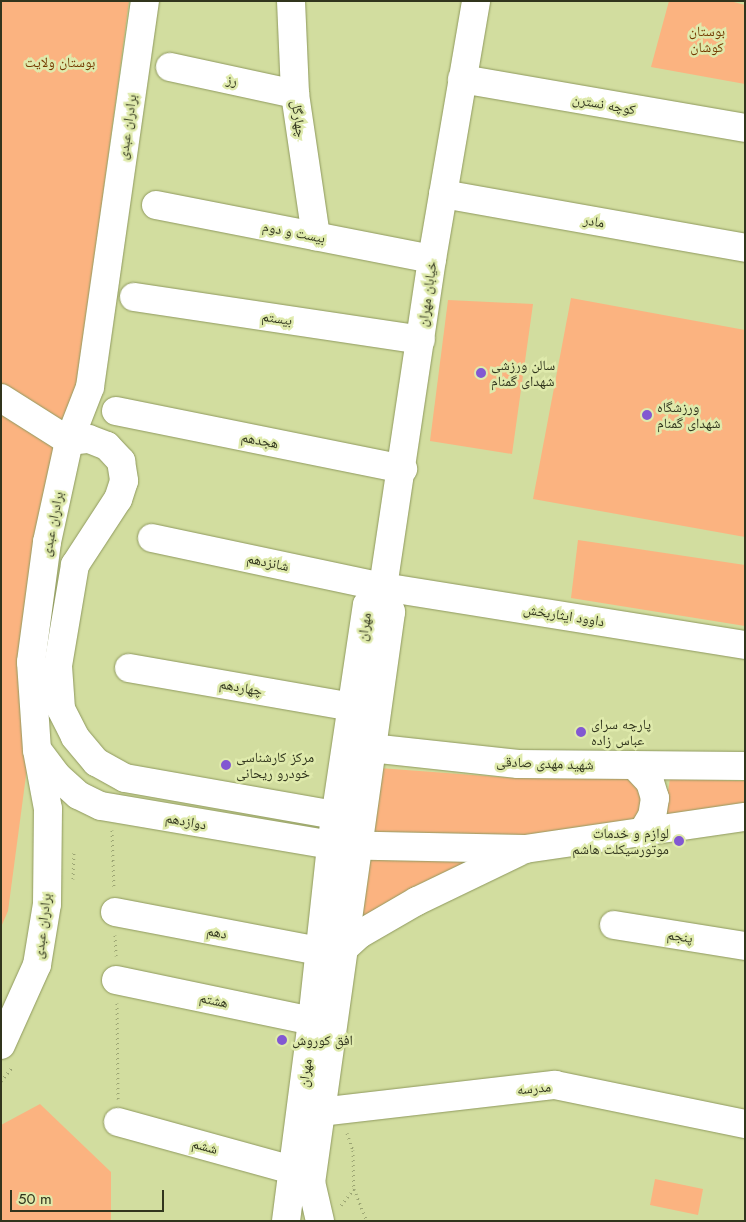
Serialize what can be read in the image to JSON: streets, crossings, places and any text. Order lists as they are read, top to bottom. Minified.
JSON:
{"streets":{"main road":["رز","کوچه نسترن","چهارگل","برادران عبدی","مادر","بیست و دوم","خیابان مهران","بیستم","هجدهم","شانزدهم","داوود ایثاربخش","مهران","چهاردهم","شهید مهدی صادقی","دوازدهم","دهم","پنجم","هشتم","مدرسه","ششم"]},"crossings":[["رز","چهارگل"],["کوچه نسترن","خیابان مهران"],["چهارگل","بیست و دوم"],["برادران عبدی","دوازدهم"],["مادر","خیابان مهران"],["بیست و دوم","خیابان مهران"],["خیابان مهران","بیستم"],["خیابان مهران","هجدهم"],["خیابان مهران","شانزدهم"],["خیابان مهران","داوود ایثاربخش"],["خیابان مهران","مهران"],["شانزدهم","داوود ایثاربخش"],["شانزدهم","مهران"],["داوود ایثاربخش","مهران"],["مهران","چهاردهم"],["مهران","شهید مهدی صادقی"],["مهران","دوازدهم"],["مهران","دهم"],["مهران","هشتم"],["مهران","مدرسه"],["مهران","ششم"]],"parks":["بوستان کوشان","بوستان ولایت"],"places":["سالن ورزشی شهدای گمنام","ورزشگاه شهدای گمنام","پارچه سرای عباس زاده","مرکز کارشناسی خودرو ریحانی","لوازم و خدمات موتورسیکلت هاشم","افق کوروش"],"scale_bar":"50 m"}
